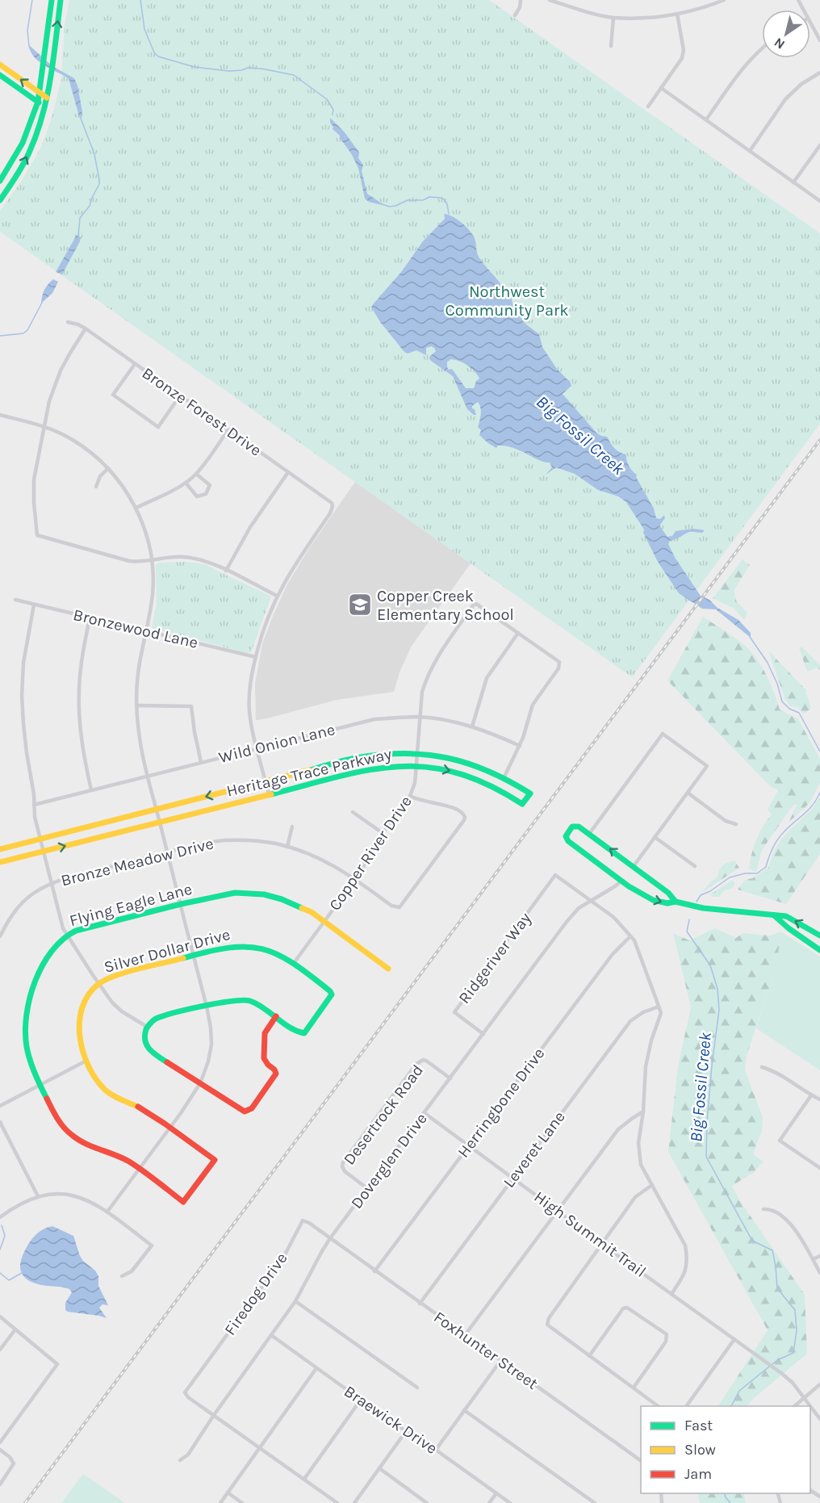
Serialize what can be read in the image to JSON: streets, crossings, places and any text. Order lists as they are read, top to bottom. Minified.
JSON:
{"streets":{"street":["Bronze Forest Drive","Bronzewood Lane","Wild Onion Lane","Heritage Trace Parkway","Copper River Drive","Bronze Meadow Drive","Flying Eagle Lane","Silver Dollar Drive","Ridgeriver Way","Herringbone Drive","Desertrock Road","Leveret Lane","Doverglen Drive","High Summit Trail","Firedog Drive","Foxhunter Street","Braewick Drive"]},"crossings":[["Wild Onion Lane","Copper River Drive"],["Heritage Trace Parkway","Copper River Drive"],["Copper River Drive","Bronze Meadow Drive"],["Copper River Drive","Flying Eagle Lane"],["Copper River Drive","Silver Dollar Drive"],["Flying Eagle Lane","Silver Dollar Drive"],["Ridgeriver Way","Doverglen Drive"],["Herringbone Drive","High Summit Trail"],["Herringbone Drive","Foxhunter Street"],["Desertrock Road","Doverglen Drive"],["Leveret Lane","High Summit Trail"],["Leveret Lane","Foxhunter Street"],["Doverglen Drive","High Summit Trail"],["Doverglen Drive","Firedog Drive"],["Doverglen Drive","Foxhunter Street"],["Doverglen Drive","Braewick Drive"],["Firedog Drive","Foxhunter Street"]],"water":["Big Fossil Creek"],"parks":["Northwest Community Park"],"places":{"school or university":["Copper Creek Elementary School"]},"legend":["Fast","Slow","Jam"],"north":"bottom left"}
